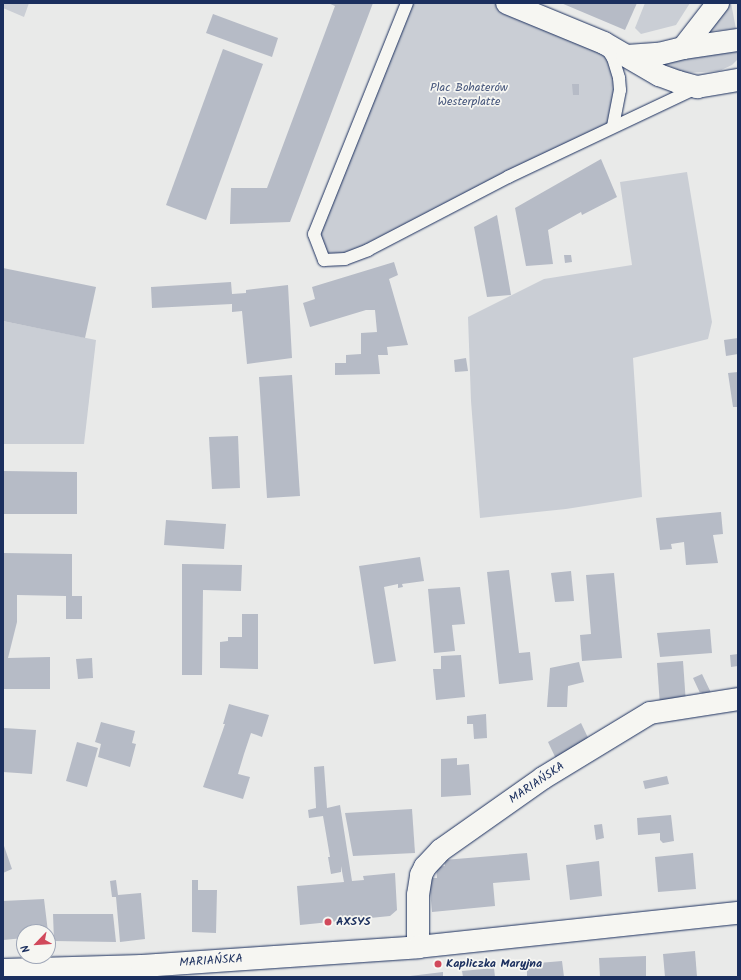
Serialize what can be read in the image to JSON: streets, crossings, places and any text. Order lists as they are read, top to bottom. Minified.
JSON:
{"streets":{"street":["MARIAŃSKA"]},"parks":["Plac Bohaterów Westerplatte"],"places":["AXSYS","Kapliczka Maryjna"],"north":"bottom left"}
